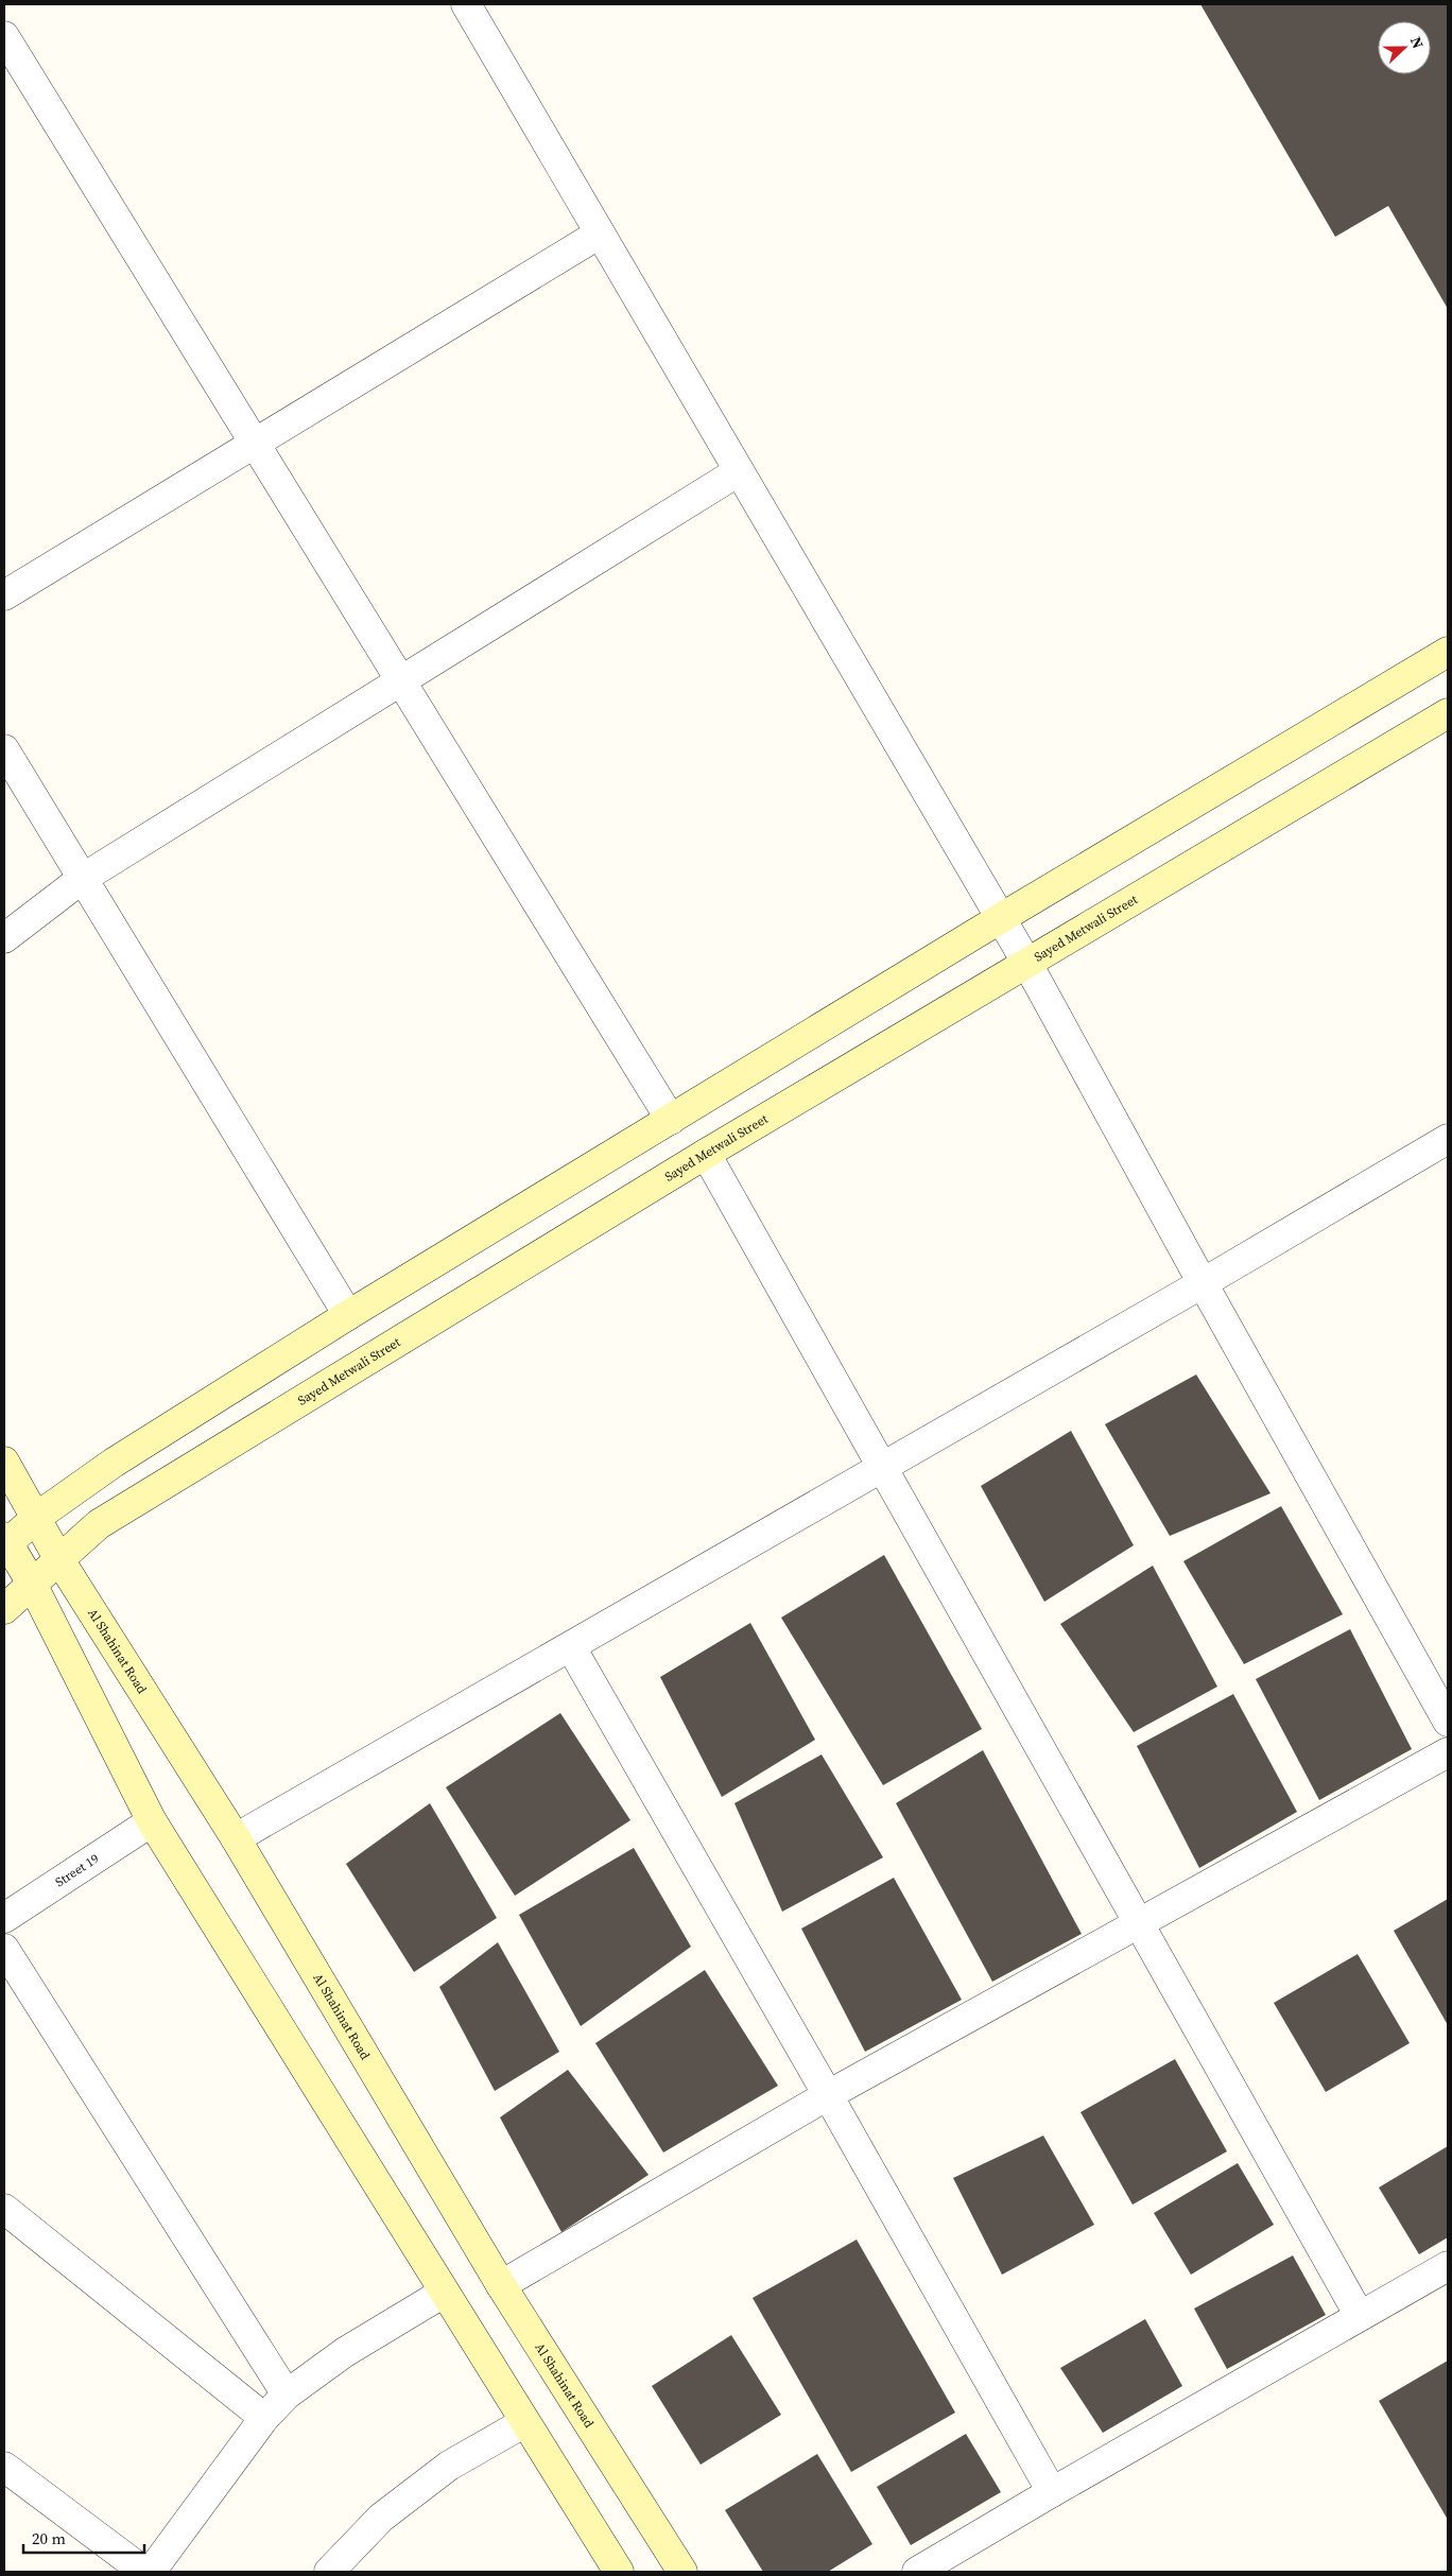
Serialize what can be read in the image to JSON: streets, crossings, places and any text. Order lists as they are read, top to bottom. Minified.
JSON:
{"streets":{"street":["Sayed Metwali Street","Al Shahinat Road","Street 19"]},"crossings":[["Sayed Metwali Street","Al Shahinat Road"]],"scale_bar":"20 m","north":"right"}
